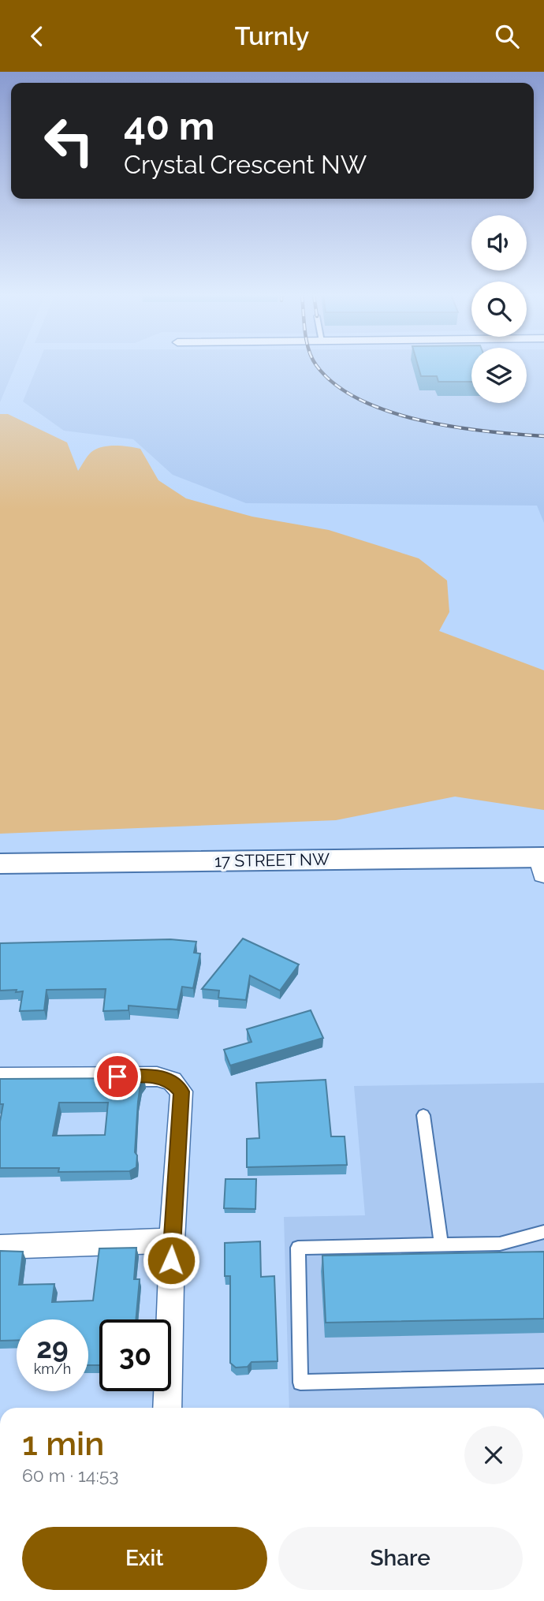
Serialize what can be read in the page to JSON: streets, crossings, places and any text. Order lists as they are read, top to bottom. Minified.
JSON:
{"streets":{"main road":["17 STREET NW"]},"page":{"header":"Turnly","turn":["40 m","Crystal Crescent NW"],"speed":"29 km/h","limit":"30","heading":["1 min","60 m · 14:53"],"buttons":["Exit","Share"]}}
